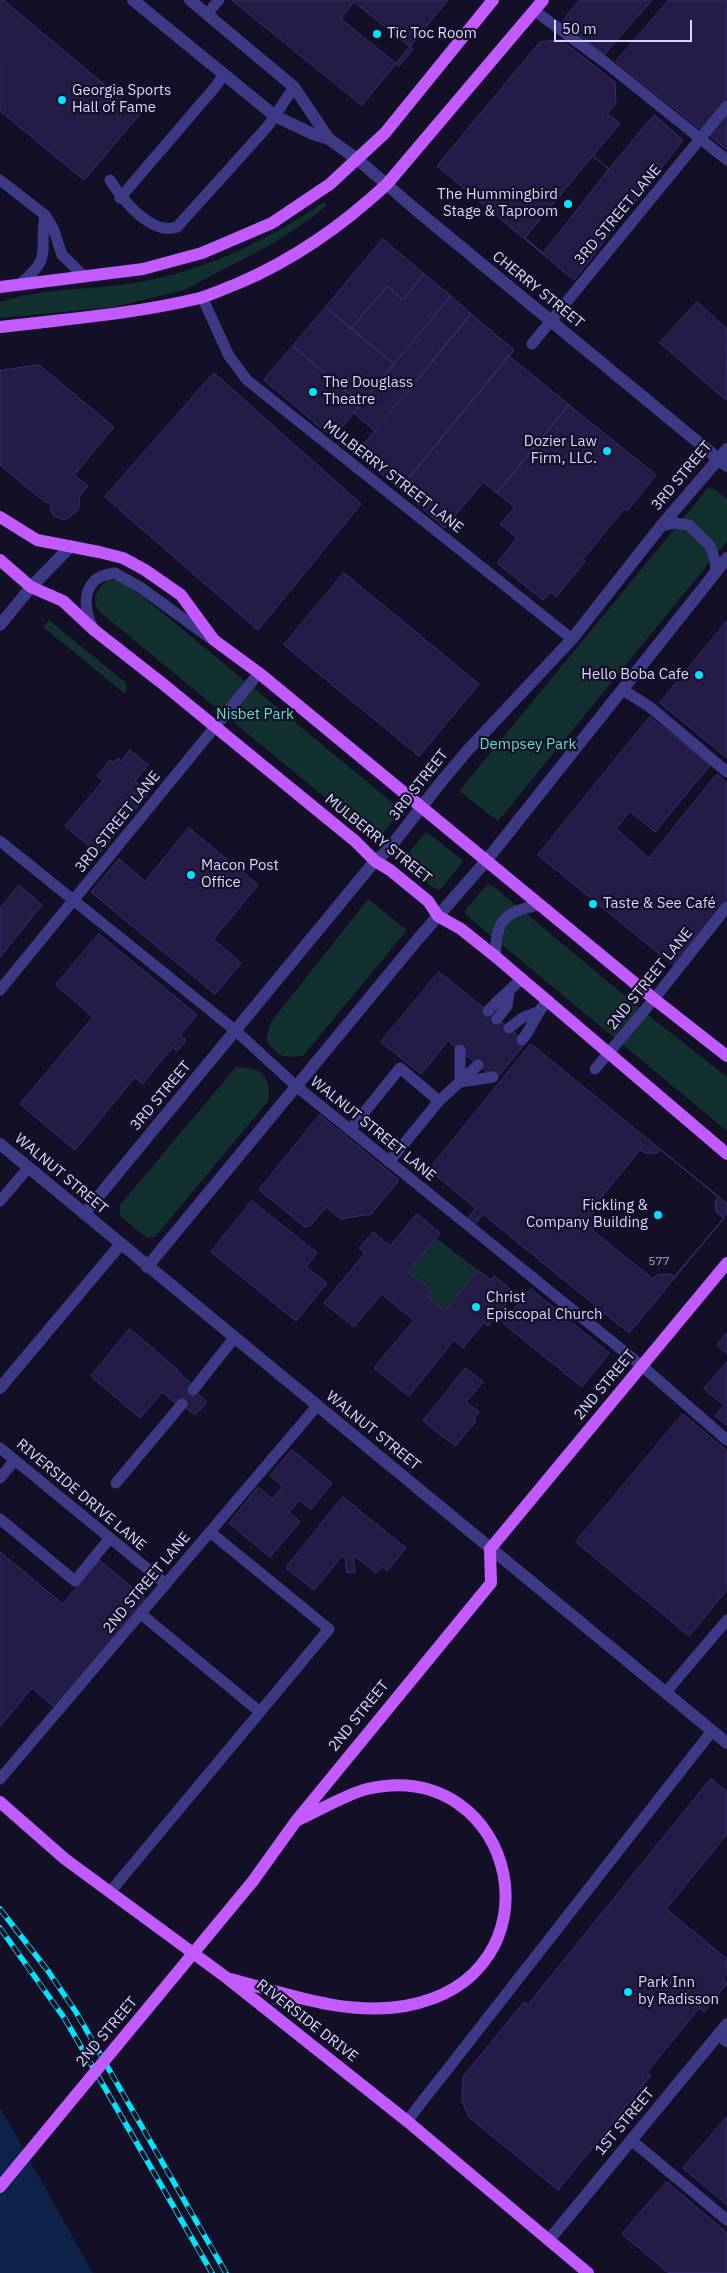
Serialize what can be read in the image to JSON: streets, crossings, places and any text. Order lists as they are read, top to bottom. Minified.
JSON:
{"streets":{"main road":["MULBERRY STREET","2ND STREET","RIVERSIDE DRIVE"],"street":["CHERRY STREET","3RD STREET","WALNUT STREET","1ST STREET"],"lane":["3RD STREET LANE","MULBERRY STREET LANE","2ND STREET LANE","WALNUT STREET LANE","RIVERSIDE DRIVE LANE"]},"crossings":[["3RD STREET LANE","CHERRY STREET"],["3RD STREET LANE","MULBERRY STREET"],["3RD STREET LANE","WALNUT STREET LANE"],["CHERRY STREET","3RD STREET"],["3RD STREET","MULBERRY STREET LANE"],["3RD STREET","MULBERRY STREET"],["3RD STREET","WALNUT STREET LANE"],["3RD STREET","WALNUT STREET"],["MULBERRY STREET","2ND STREET LANE"],["2ND STREET LANE","WALNUT STREET"],["2ND STREET LANE","RIVERSIDE DRIVE LANE"],["WALNUT STREET LANE","2ND STREET"],["WALNUT STREET","2ND STREET"],["RIVERSIDE DRIVE","1ST STREET"]],"parks":["Nisbet Park","Dempsey Park"],"places":["Tic Toc Room","Georgia Sports Hall of Fame","The Hummingbird Stage & Taproom","The Douglass Theatre","Dozier Law Firm, LLC.","Hello Boba Cafe","Macon Post Office","Taste & See Café","Fickling & Company Building","Christ Episcopal Church","Park Inn by Radisson"],"house_numbers":["577"],"scale_bar":"50 m"}
